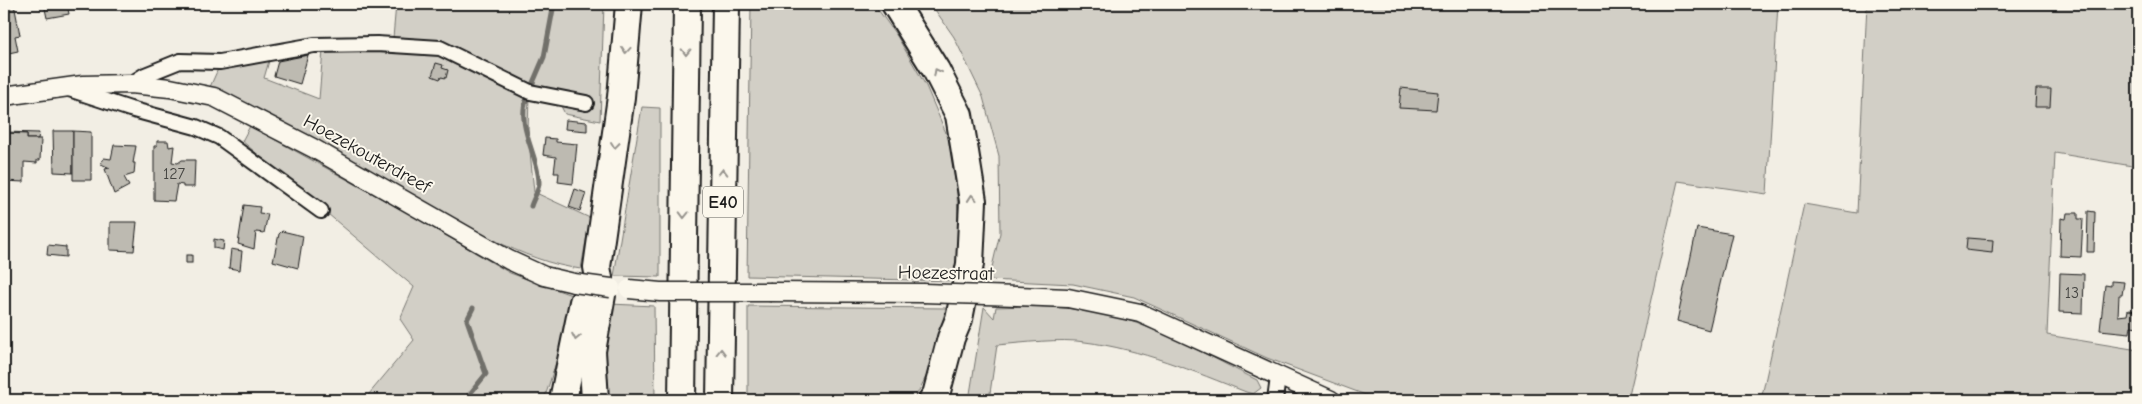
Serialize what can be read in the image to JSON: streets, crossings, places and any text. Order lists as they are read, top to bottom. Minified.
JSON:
{"streets":{"highway":["E40"],"street":["Hoezekouterdreef","Hoezestraat"]},"crossings":[["Hoezekouterdreef","Hoezestraat"]],"house_numbers":["127","13"]}
